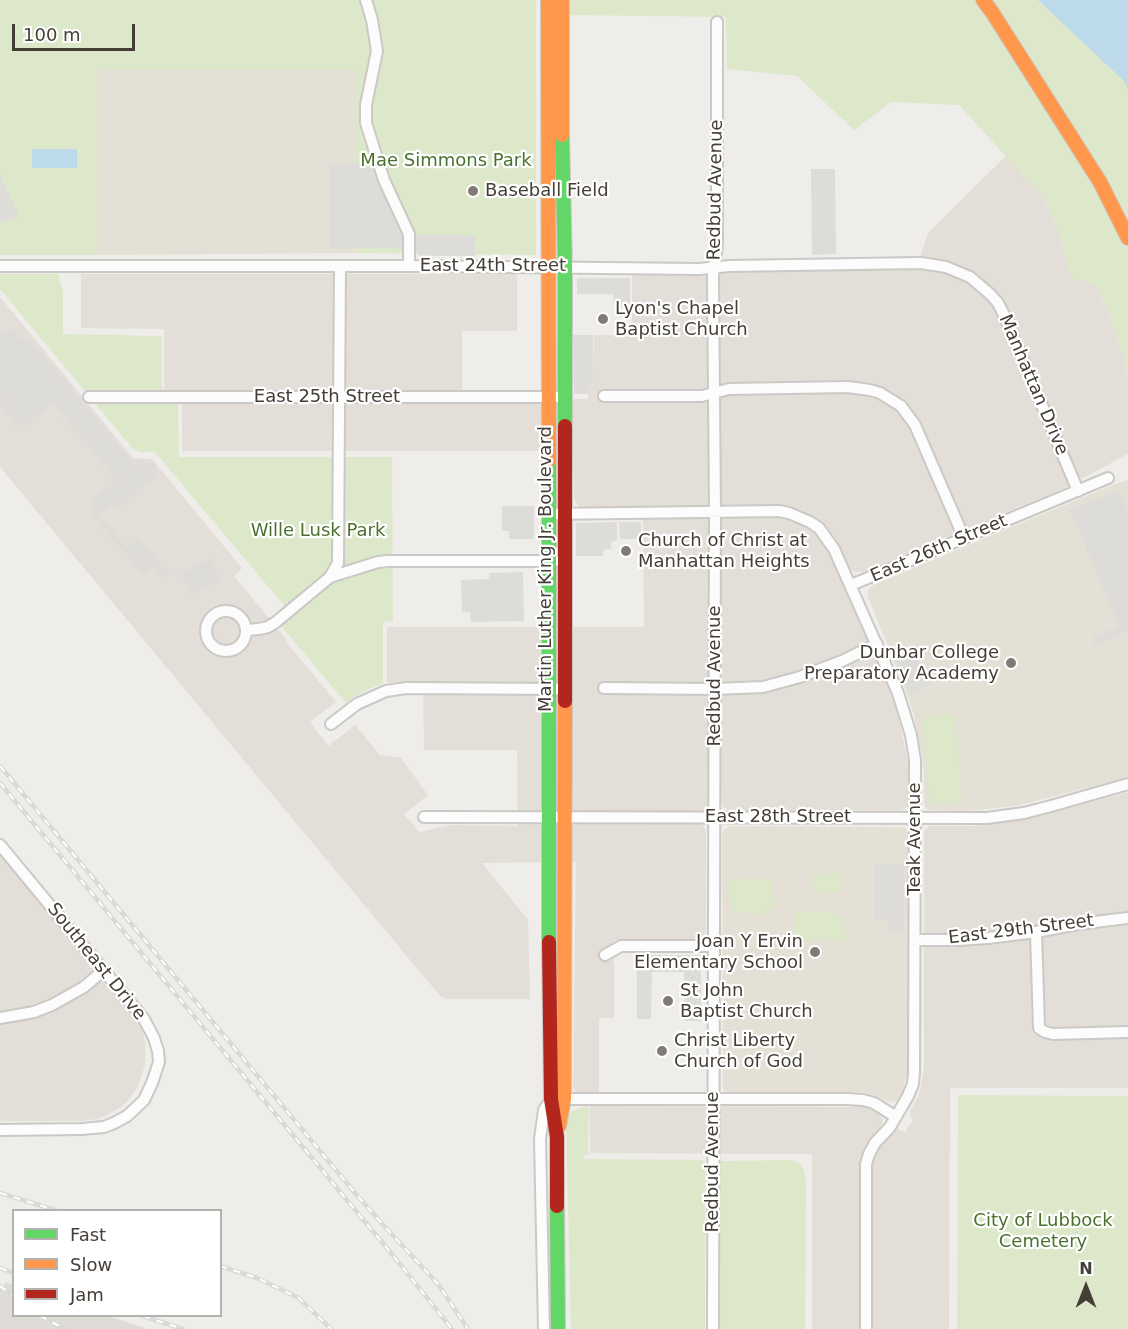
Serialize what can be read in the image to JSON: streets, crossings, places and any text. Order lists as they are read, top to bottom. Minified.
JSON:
{"streets":{"main road":["Martin Luther King Jr. Boulevard"],"street":["Redbud Avenue","East 24th Street","Manhattan Drive","East 25th Street","East 26th Street","East 28th Street","Teak Avenue","East 29th Street","Southeast Drive"]},"crossings":[["Redbud Avenue","East 24th Street"],["Redbud Avenue","East 26th Street"],["Redbud Avenue","East 28th Street"],["East 24th Street","Manhattan Drive"],["East 24th Street","Martin Luther King Jr. Boulevard"],["Manhattan Drive","East 26th Street"],["East 25th Street","Martin Luther King Jr. Boulevard"],["East 26th Street","Martin Luther King Jr. Boulevard"],["East 26th Street","Teak Avenue"],["Martin Luther King Jr. Boulevard","East 28th Street"],["East 28th Street","Teak Avenue"],["Teak Avenue","East 29th Street"]],"parks":["Mae Simmons Park","Wille Lusk Park","City of Lubbock Cemetery"],"places":["Baseball Field","Lyon's Chapel Baptist Church","Church of Christ at Manhattan Heights","Dunbar College Preparatory Academy","Joan Y Ervin Elementary School","St John Baptist Church","Christ Liberty Church of God"],"legend":["Fast","Slow","Jam"],"scale_bar":"100 m","north":"top"}
